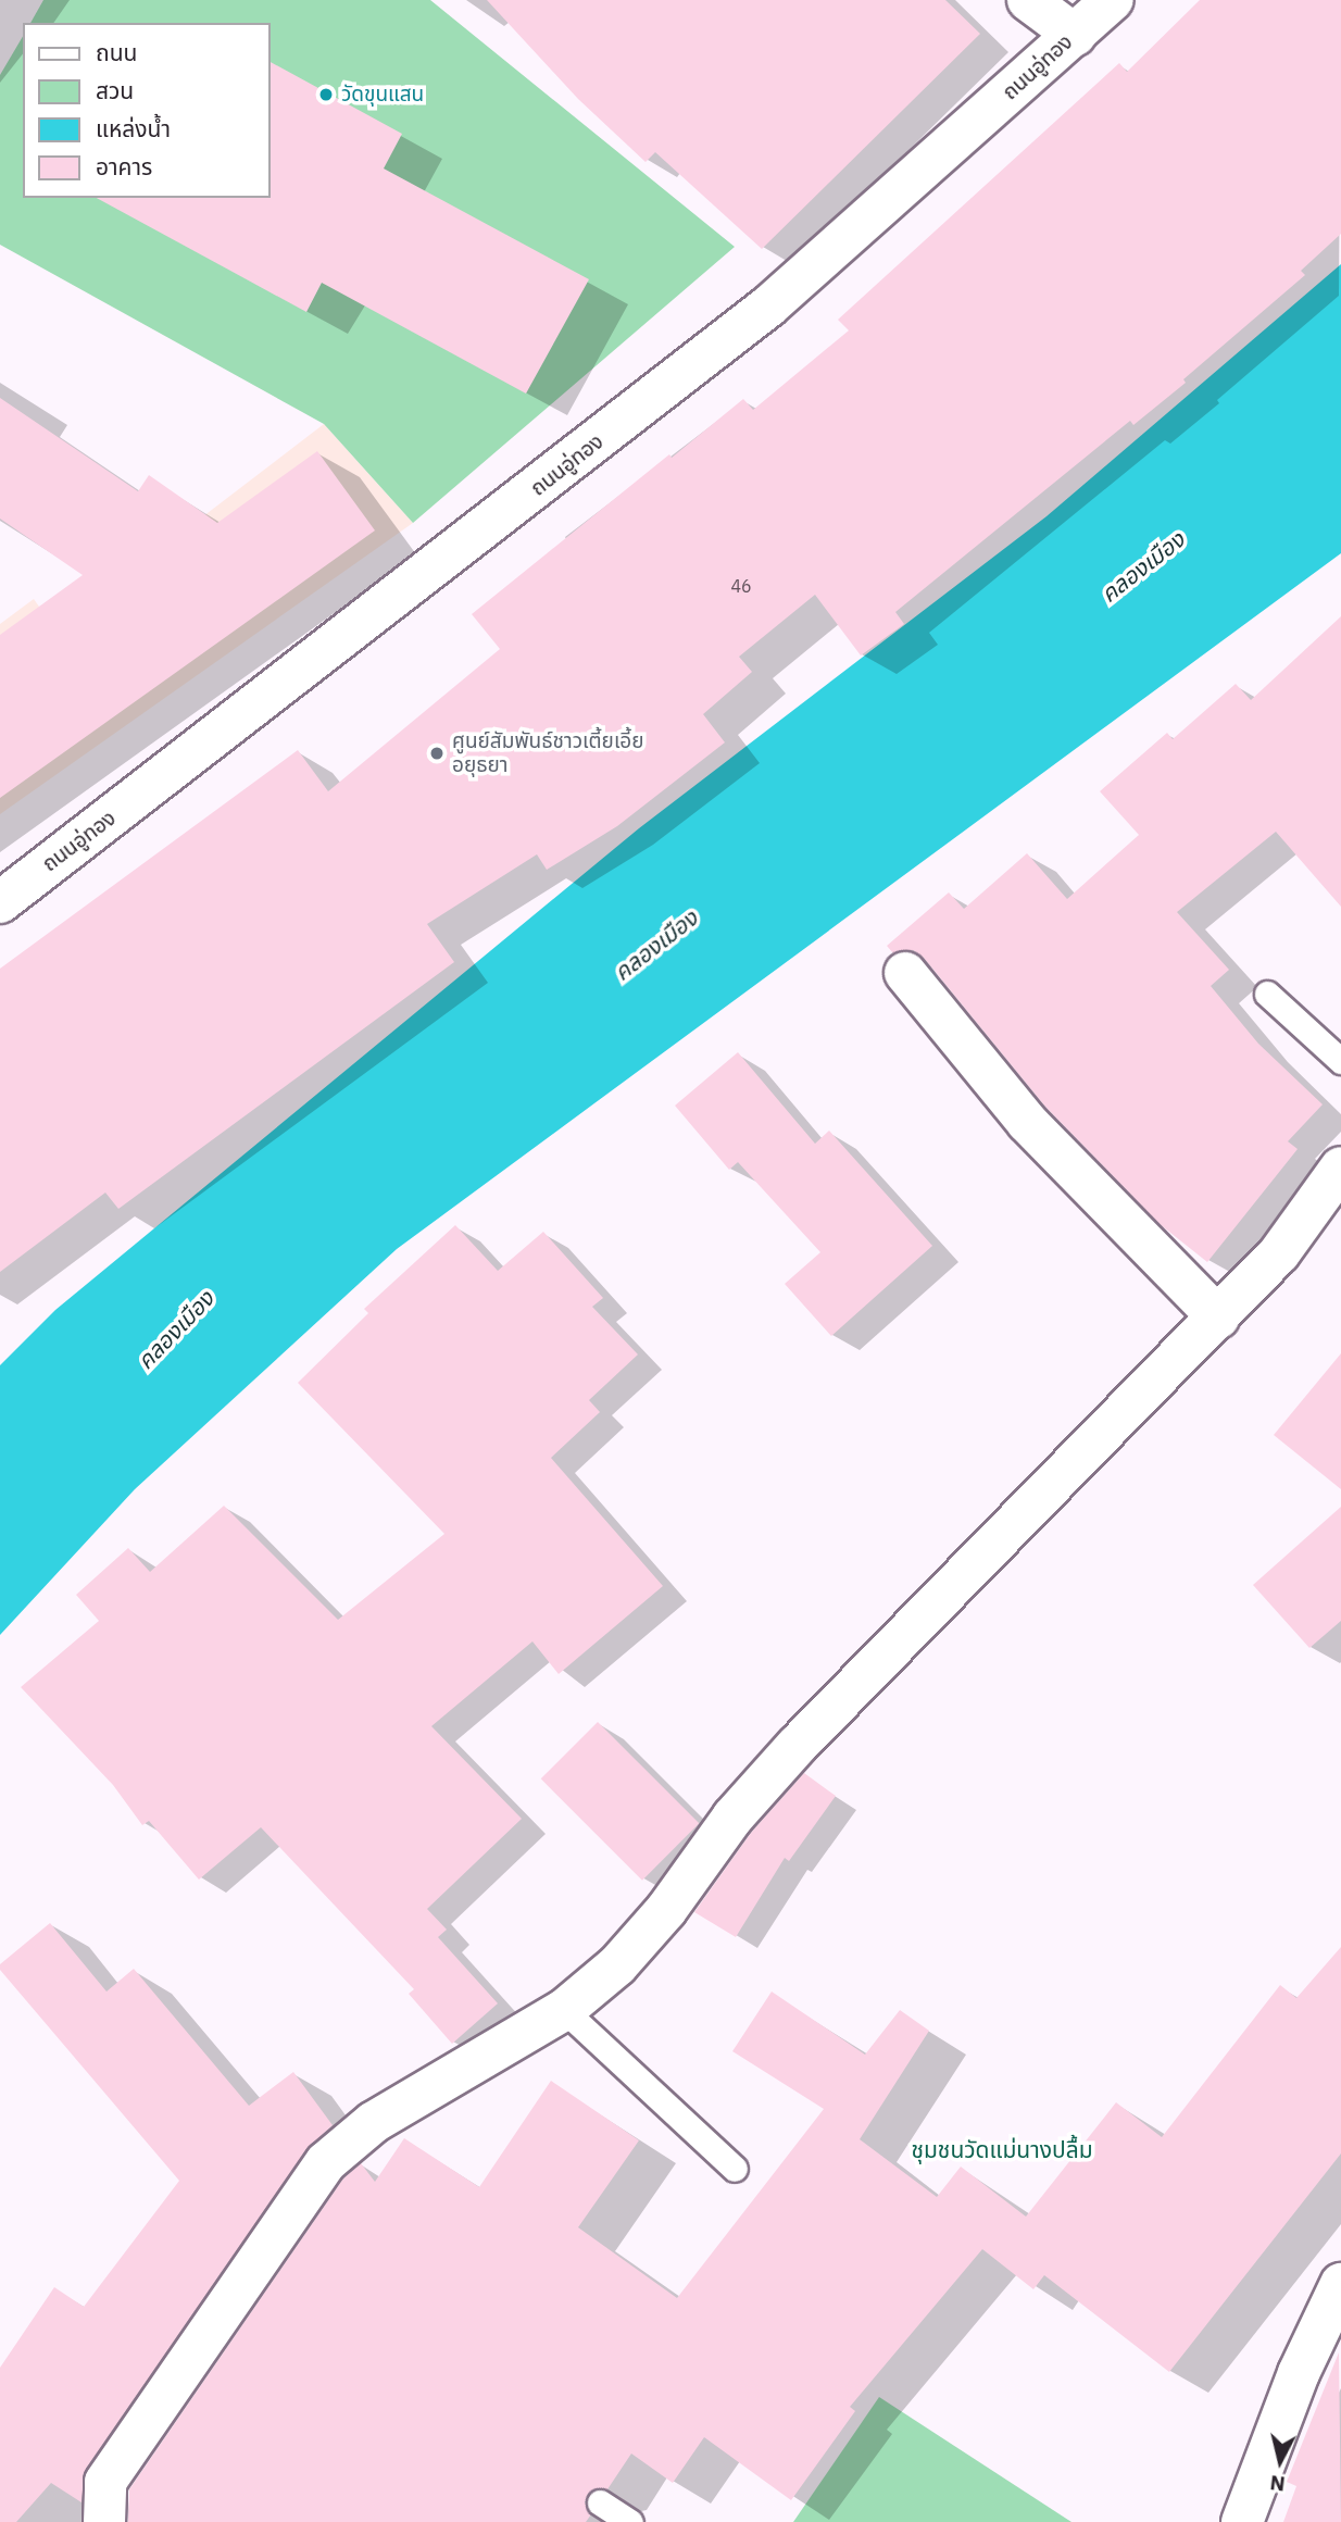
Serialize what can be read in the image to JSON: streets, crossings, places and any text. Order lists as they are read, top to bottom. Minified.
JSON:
{"streets":{"street":["ถนนอู่ทอง"]},"districts":["ชุมชนวัดแม่นางปลื้ม"],"water":["คลองเมือง"],"places":["วัดขุนแสน","ศูนย์สัมพันธ์ชาวเตี้ยเอี้ย อยุธยา"],"house_numbers":["46"],"legend":["ถนน","สวน","แหล่งน้ำ","อาคาร"],"north":"bottom"}
